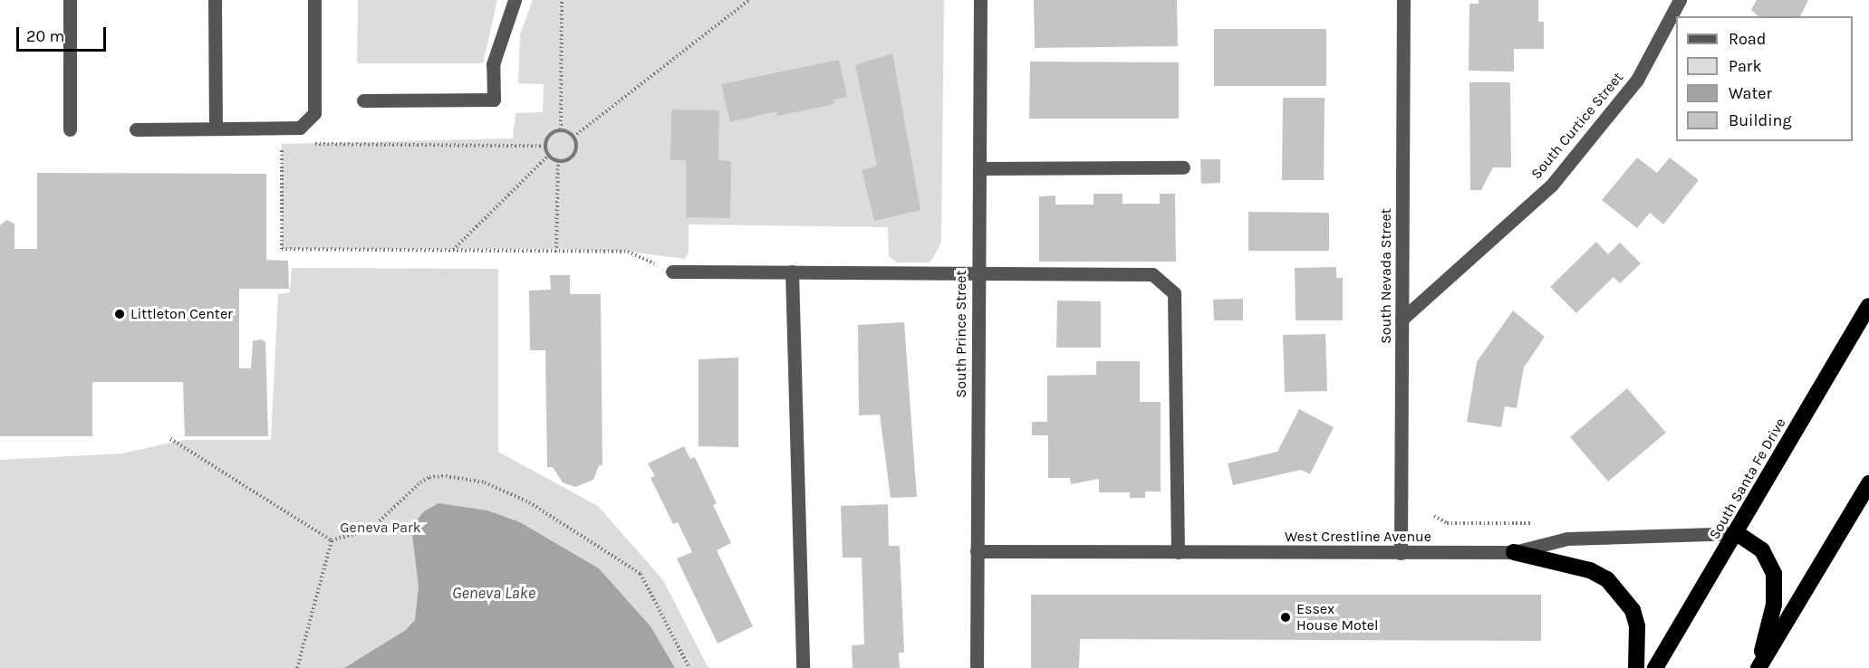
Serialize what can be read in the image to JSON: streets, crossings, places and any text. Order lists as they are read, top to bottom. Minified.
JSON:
{"streets":{"highway":["South Santa Fe Drive"],"street":["South Curtice Street","South Nevada Street","South Prince Street","West Crestline Avenue"]},"crossings":[["South Curtice Street","South Nevada Street"],["South Nevada Street","West Crestline Avenue"],["South Prince Street","West Crestline Avenue"],["South Santa Fe Drive","West Crestline Avenue"]],"water":["Geneva Lake"],"parks":["Geneva Park"],"places":["Littleton Center","Essex House Motel"],"legend":["Road","Park","Water","Building"],"scale_bar":"20 m"}
